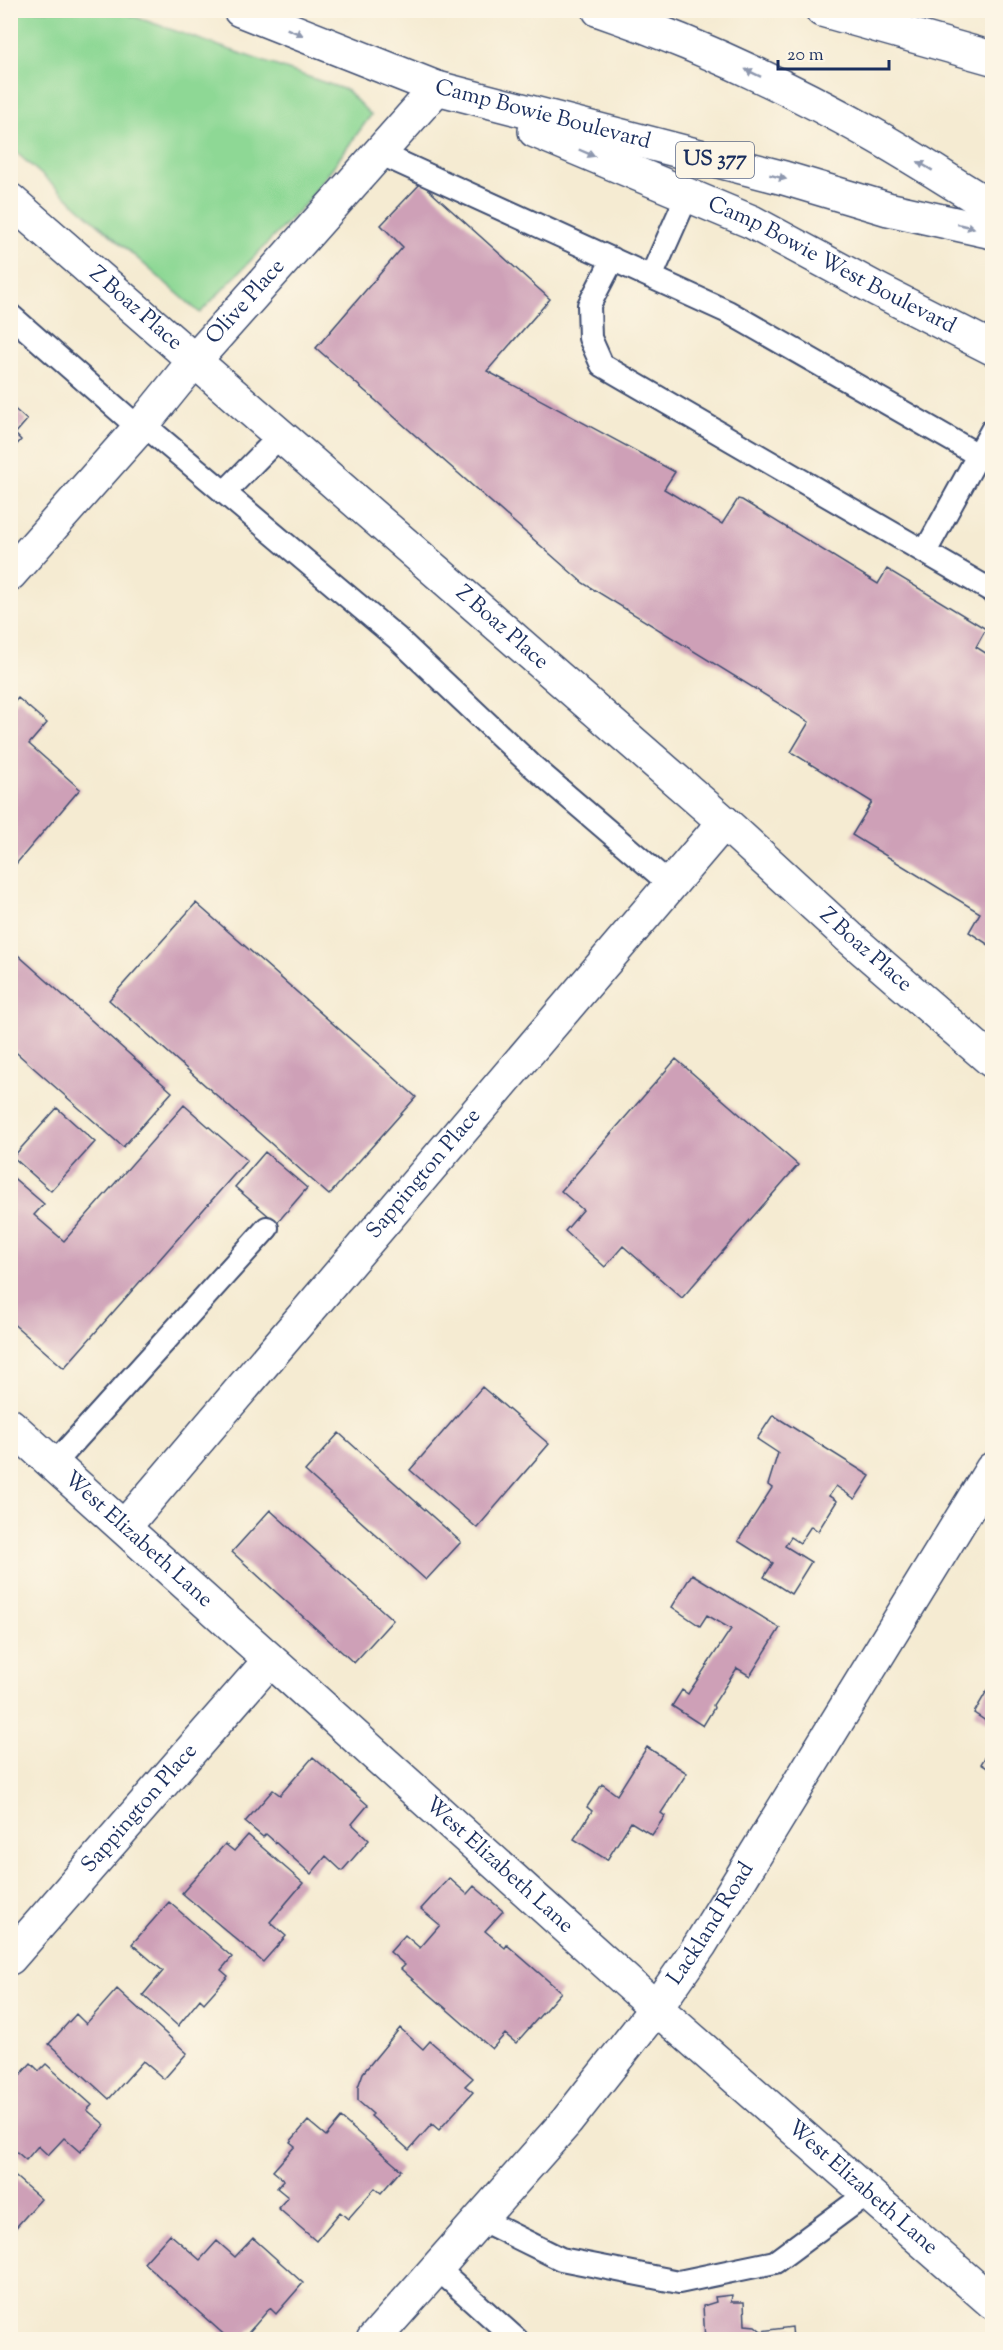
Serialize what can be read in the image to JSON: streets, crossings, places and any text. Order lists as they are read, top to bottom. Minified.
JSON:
{"streets":{"street":["Camp Bowie Boulevard","US 377","Camp Bowie West Boulevard","Olive Place","Z Boaz Place","Sappington Place","West Elizabeth Lane","Lackland Road"]},"crossings":[["Camp Bowie Boulevard","Camp Bowie West Boulevard"],["Camp Bowie Boulevard","Olive Place"],["Camp Bowie West Boulevard","Olive Place"],["Olive Place","Z Boaz Place"],["Z Boaz Place","Sappington Place"],["Sappington Place","West Elizabeth Lane"],["West Elizabeth Lane","Lackland Road"]],"scale_bar":"20 m"}
